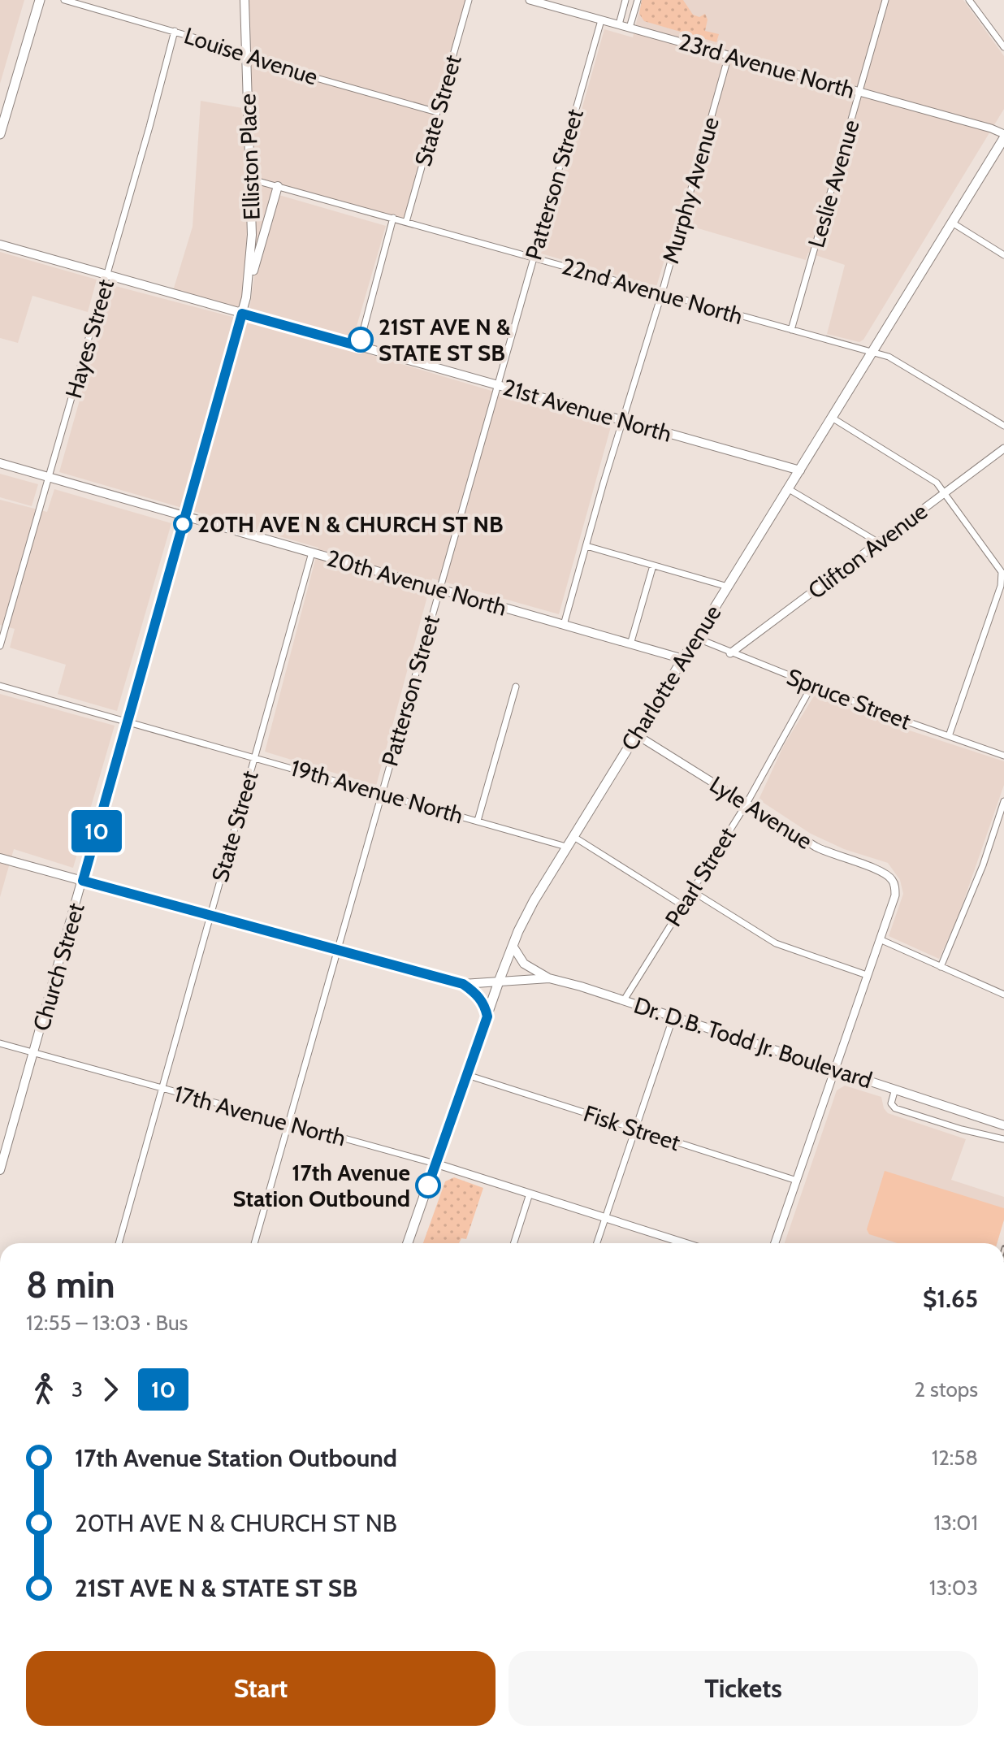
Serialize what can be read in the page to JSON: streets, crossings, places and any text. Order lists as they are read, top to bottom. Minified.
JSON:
{"streets":{"main road":["Elliston Place","21st Avenue North","20th Avenue North","Charlotte Avenue","Church Street","Dr. D.B. Todd Jr. Boulevard"],"street":["Louise Avenue","23rd Avenue North","State Street","Leslie Avenue","Patterson Street","Murphy Avenue","22nd Avenue North","Hayes Street","Clifton Avenue","Spruce Street","19th Avenue North","Lyle Avenue","Pearl Street","17th Avenue North","Fisk Street"]},"crossings":[["Louise Avenue","State Street"],["Louise Avenue","Elliston Place"],["Louise Avenue","Hayes Street"],["23rd Avenue North","Leslie Avenue"],["23rd Avenue North","Patterson Street"],["23rd Avenue North","Murphy Avenue"],["23rd Avenue North","Charlotte Avenue"],["State Street","22nd Avenue North"],["State Street","20th Avenue North"],["State Street","19th Avenue North"],["State Street","17th Avenue North"],["Elliston Place","22nd Avenue North"],["Elliston Place","21st Avenue North"],["Elliston Place","Church Street"],["Leslie Avenue","22nd Avenue North"],["Patterson Street","22nd Avenue North"],["Patterson Street","21st Avenue North"],["Patterson Street","20th Avenue North"],["Patterson Street","19th Avenue North"],["Patterson Street","17th Avenue North"],["Murphy Avenue","22nd Avenue North"],["Murphy Avenue","21st Avenue North"],["Murphy Avenue","20th Avenue North"],["22nd Avenue North","Charlotte Avenue"],["Hayes Street","21st Avenue North"],["Hayes Street","20th Avenue North"],["21st Avenue North","Charlotte Avenue"],["21st Avenue North","Church Street"],["Clifton Avenue","Spruce Street"],["20th Avenue North","Charlotte Avenue"],["20th Avenue North","Church Street"],["Charlotte Avenue","Spruce Street"],["Charlotte Avenue","19th Avenue North"],["Charlotte Avenue","Lyle Avenue"],["Charlotte Avenue","Dr. D.B. Todd Jr. Boulevard"],["Charlotte Avenue","17th Avenue North"],["Charlotte Avenue","Fisk Street"],["Spruce Street","Pearl Street"],["19th Avenue North","Church Street"],["Lyle Avenue","Pearl Street"],["Pearl Street","Dr. D.B. Todd Jr. Boulevard"],["Church Street","17th Avenue North"]],"places":["21ST AVE N & STATE ST SB","20TH AVE N & CHURCH ST NB","17th Avenue Station Outbound"],"lines":["bus line 10"],"page":{"on_map":"10","heading":["8 min","12:55 – 13:03 · Bus","$1.65"],"legs":["3","10","2 stops"],"list":[{"name":"17th Avenue Station Outbound","value":"12:58"},{"name":"20TH AVE N & CHURCH ST NB","value":"13:01"},{"name":"21ST AVE N & STATE ST SB","value":"13:03"}],"buttons":["Start","Tickets"]}}
